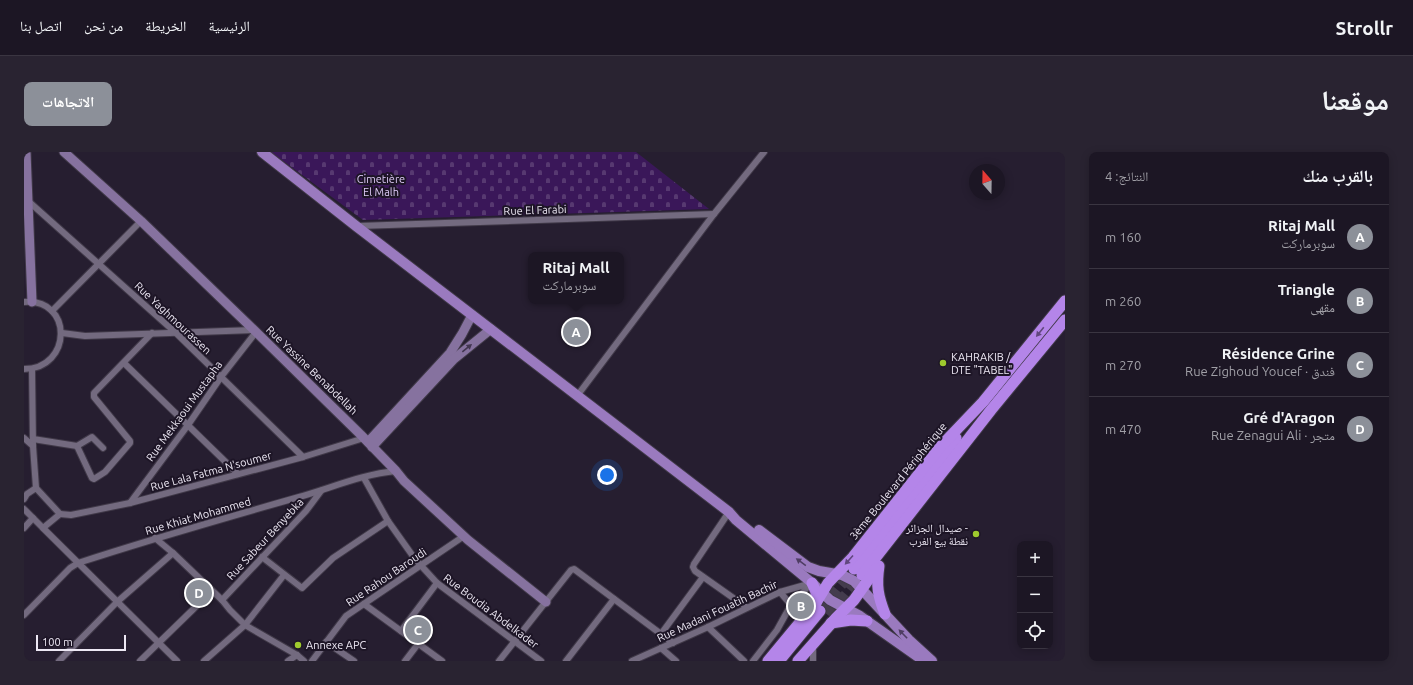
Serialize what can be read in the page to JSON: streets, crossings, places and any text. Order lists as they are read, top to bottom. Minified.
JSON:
{"streets":{"highway":["3ème Boulevard Périphérique"],"street":["Rue El Farabi","Rue Yaghmourassen","Rue Yassine Benabdellah","Rue Mekkaoui Mustapha","Rue Lala Fatma N'soumer","Rue Khiat Mohammed","Rue Sabeur Benyebka","Rue Rahou Baroudi","Rue Boudia Abdelkader","Rue Madani Fouatih Bachir"]},"crossings":[["Rue Yaghmourassen","Rue Mekkaoui Mustapha"],["Rue Yaghmourassen","Rue Lala Fatma N'soumer"],["Rue Yassine Benabdellah","Rue Mekkaoui Mustapha"],["Rue Yassine Benabdellah","Rue Lala Fatma N'soumer"],["Rue Yassine Benabdellah","Rue Khiat Mohammed"],["Rue Yassine Benabdellah","Rue Rahou Baroudi"],["Rue Mekkaoui Mustapha","Rue Lala Fatma N'soumer"],["Rue Khiat Mohammed","Rue Sabeur Benyebka"],["Rue Khiat Mohammed","Rue Boudia Abdelkader"],["Rue Rahou Baroudi","Rue Boudia Abdelkader"]],"parks":["Cimetière El Malh"],"places":["KAHRAKIB / DTE \"TABEL\"","صيدال الجزائر - نقطة بيع الغرب","Annexe APC"],"scale_bar":"100 m","north":"top","page":{"header":"Strollr","nav":["الرئيسية","الخريطة","من نحن","اتصل بنا"],"title":"موقعنا","buttons":"الاتجاهات","heading":["بالقرب منك","النتائج: 4"],"list":[{"mark":"A","name":"Ritaj Mall","note":"سوبرماركت","value":"160 m"},{"mark":"B","name":"Triangle","note":"مقهى","value":"260 m"},{"mark":"C","name":"Résidence Grine","note":"فندق · Rue Zighoud Youcef","value":"270 m"},{"mark":"D","name":"Gré d'Aragon","note":"متجر · Rue Zenagui Ali","value":"470 m"}],"popup":["Ritaj Mall","سوبرماركت"],"pins":["A","D","B","C"],"map_buttons":["+","−"],"scale":"100 m"}}
